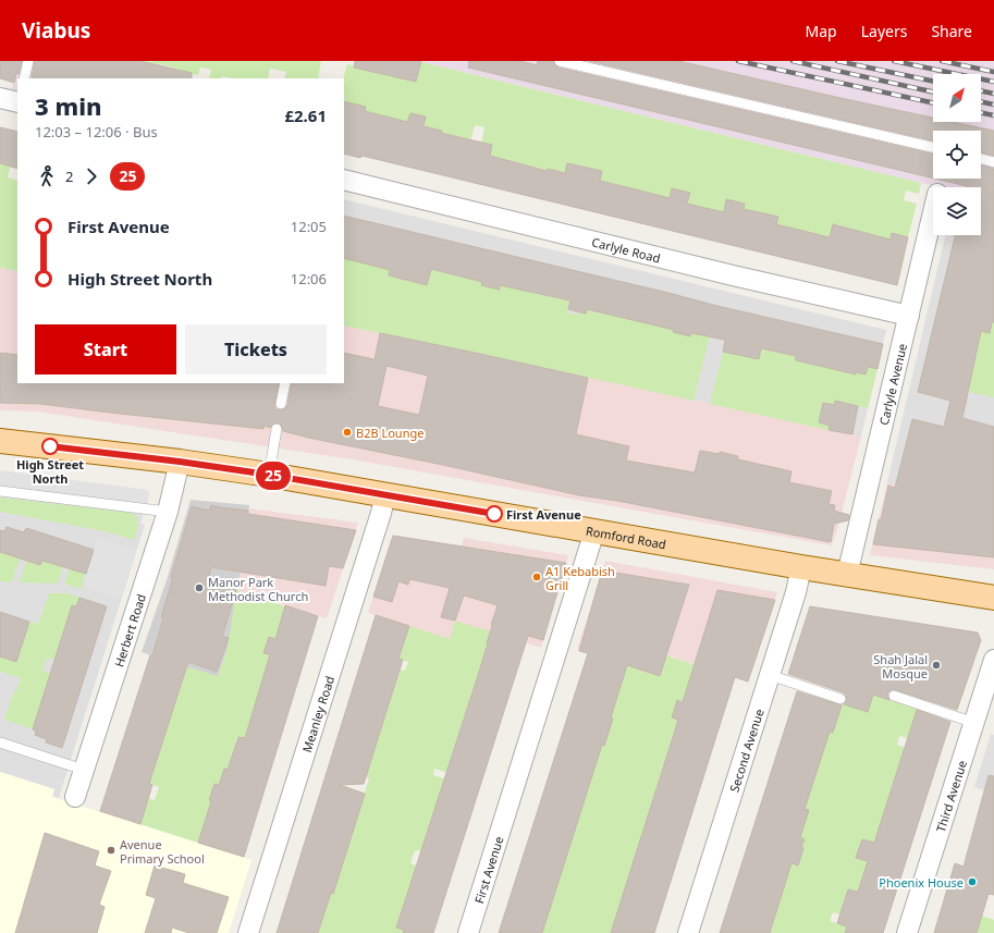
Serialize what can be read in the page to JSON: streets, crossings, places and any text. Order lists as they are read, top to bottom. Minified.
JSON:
{"streets":{"main road":["Romford Road"],"street":["Carlyle Road","Carlyle Avenue","Herbert Road","Meanley Road","Second Avenue","Third Avenue","First Avenue"]},"crossings":[["Carlyle Road","Carlyle Avenue"],["Carlyle Avenue","Romford Road"],["Romford Road","Herbert Road"],["Romford Road","Meanley Road"],["Romford Road","Second Avenue"],["Romford Road","First Avenue"]],"places":["B2B Lounge","High Street North","First Avenue","A1 Kebabish Grill","Manor Park Methodist Church","Shah Jalal Mosque","Avenue Primary School","Phoenix House"],"lines":["bus line 25"],"north":"top right","page":{"header":"Viabus","nav":["Map","Layers","Share"],"on_map":"25","heading":["3 min","12:03 – 12:06 · Bus","£2.61"],"legs":["2","25"],"list":[{"name":"First Avenue","value":"12:05"},{"name":"High Street North","value":"12:06"}],"buttons":["Start","Tickets"]}}
